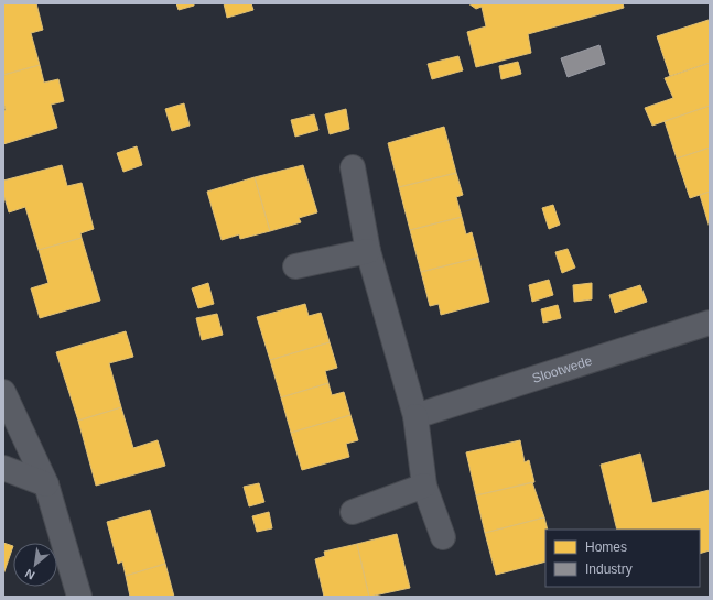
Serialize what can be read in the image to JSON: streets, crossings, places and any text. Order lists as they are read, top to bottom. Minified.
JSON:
{"streets":{"street":["Slootwede"]},"legend":["Homes","Industry"],"north":"bottom left"}
